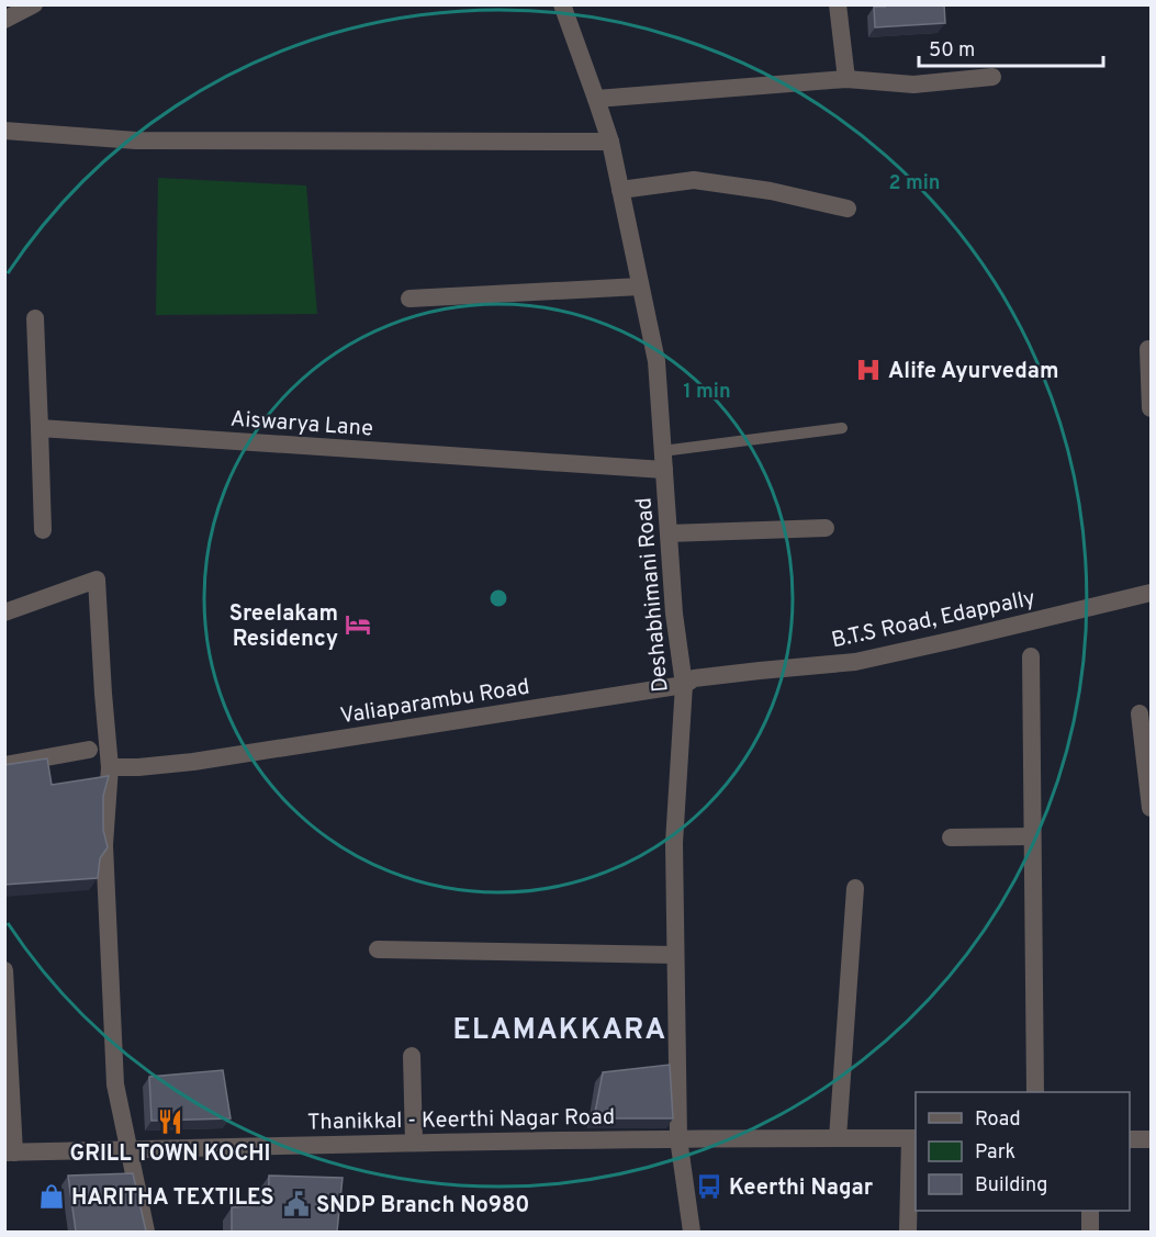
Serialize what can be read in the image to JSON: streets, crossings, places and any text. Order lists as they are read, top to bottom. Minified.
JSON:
{"streets":{"street":["Aiswarya Lane","Deshabhimani Road","B.T.S Road, Edappally","Valiaparambu Road","Thanikkal - Keerthi Nagar Road"]},"crossings":[["Aiswarya Lane","Deshabhimani Road"],["Deshabhimani Road","B.T.S Road, Edappally"],["Deshabhimani Road","Valiaparambu Road"],["Deshabhimani Road","Thanikkal - Keerthi Nagar Road"],["B.T.S Road, Edappally","Valiaparambu Road"]],"districts":["ELAMAKKARA"],"places":{"hospital":["Alife Ayurvedam"],"hotel":["Sreelakam Residency"],"restaurant":["GRILL TOWN KOCHI"],"bus stop":["Keerthi Nagar"],"shop":["HARITHA TEXTILES"],"public building":["SNDP Branch No980"]},"legend":["Road","Park","Building"],"scale_bar":"50 m","rings":["2 min","1 min"]}
